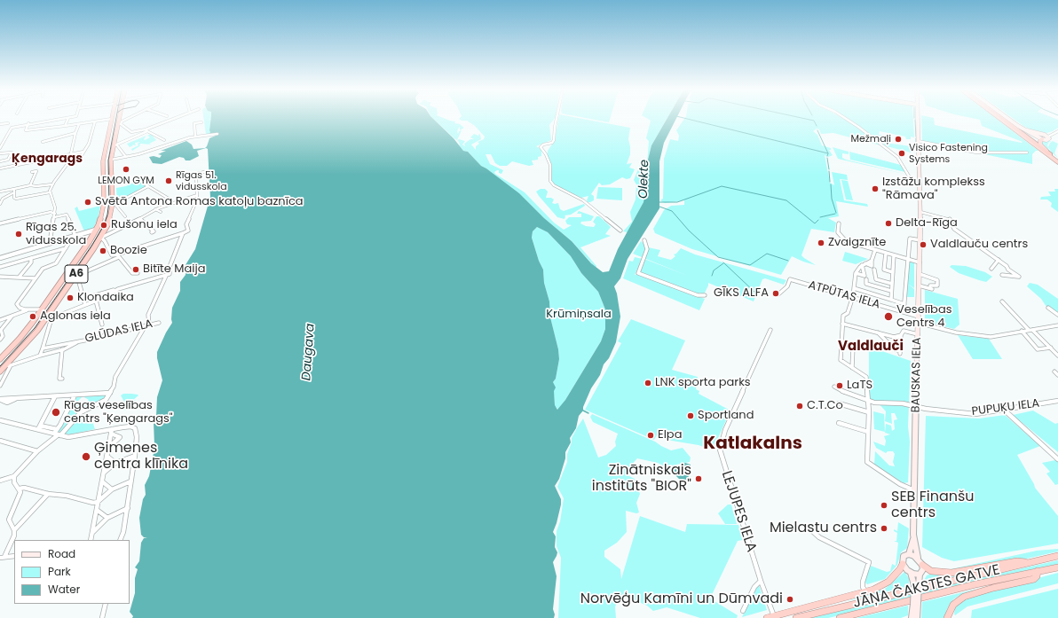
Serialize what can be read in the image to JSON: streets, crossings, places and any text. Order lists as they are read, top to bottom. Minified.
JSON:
{"streets":{"highway":["A6","JĀŅA ČAKSTES GATVE"],"main road":["BAUSKAS IELA"],"street":["ATPŪTAS IELA","GLŪDAS IELA","PUPUĶU IELA","LEJUPES IELA"]},"crossings":[["A6","GLŪDAS IELA"],["ATPŪTAS IELA","BAUSKAS IELA"],["BAUSKAS IELA","PUPUĶU IELA"]],"districts":["Ķengarags","Valdlauči","Katlakalns"],"water":["Olekte","Daugava"],"parks":["Krūmiņsala"],"places":["Mežmaļi","Visico Fastening Systems","LEMON GYM","Rīgas 51. vidusskola","Izstāžu komplekss \"Rāmava\"","Svētā Antona Romas katoļu baznīca","Delta-Rīga","Rušonu iela","Rīgas 25. vidusskola","Zvaigznīte","Valdlauču centrs","Boozie","Bitīte Maija","GĪKS ALFA","Klondaika","Aglonas iela","Veselības Centrs 4","LNK sporta parks","LaTS","C.T.Co","Rīgas veselības centrs \"Ķengarags\"","Sportland","Elpa","Ģimenes centra klīnika","Zinātniskais institūts \"BIOR\"","SEB Finanšu centrs","Mielastu centrs","Norvēģu Kamīni un Dūmvadi"],"legend":["Road","Park","Water"]}
